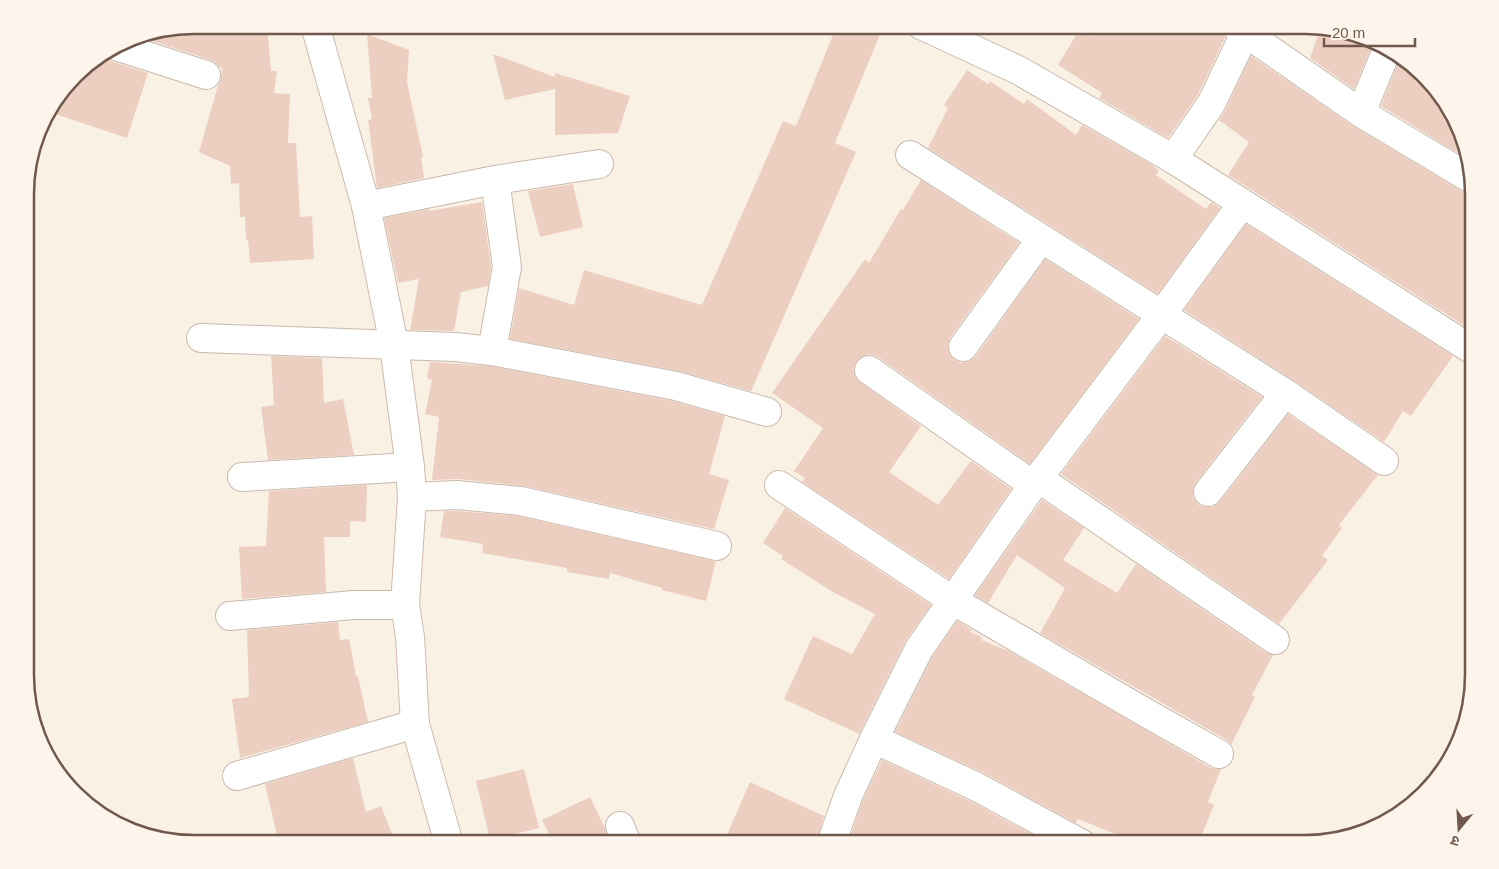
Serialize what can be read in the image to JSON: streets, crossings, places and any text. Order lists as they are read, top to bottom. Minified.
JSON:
{"scale_bar":"20 m","north":"bottom"}
